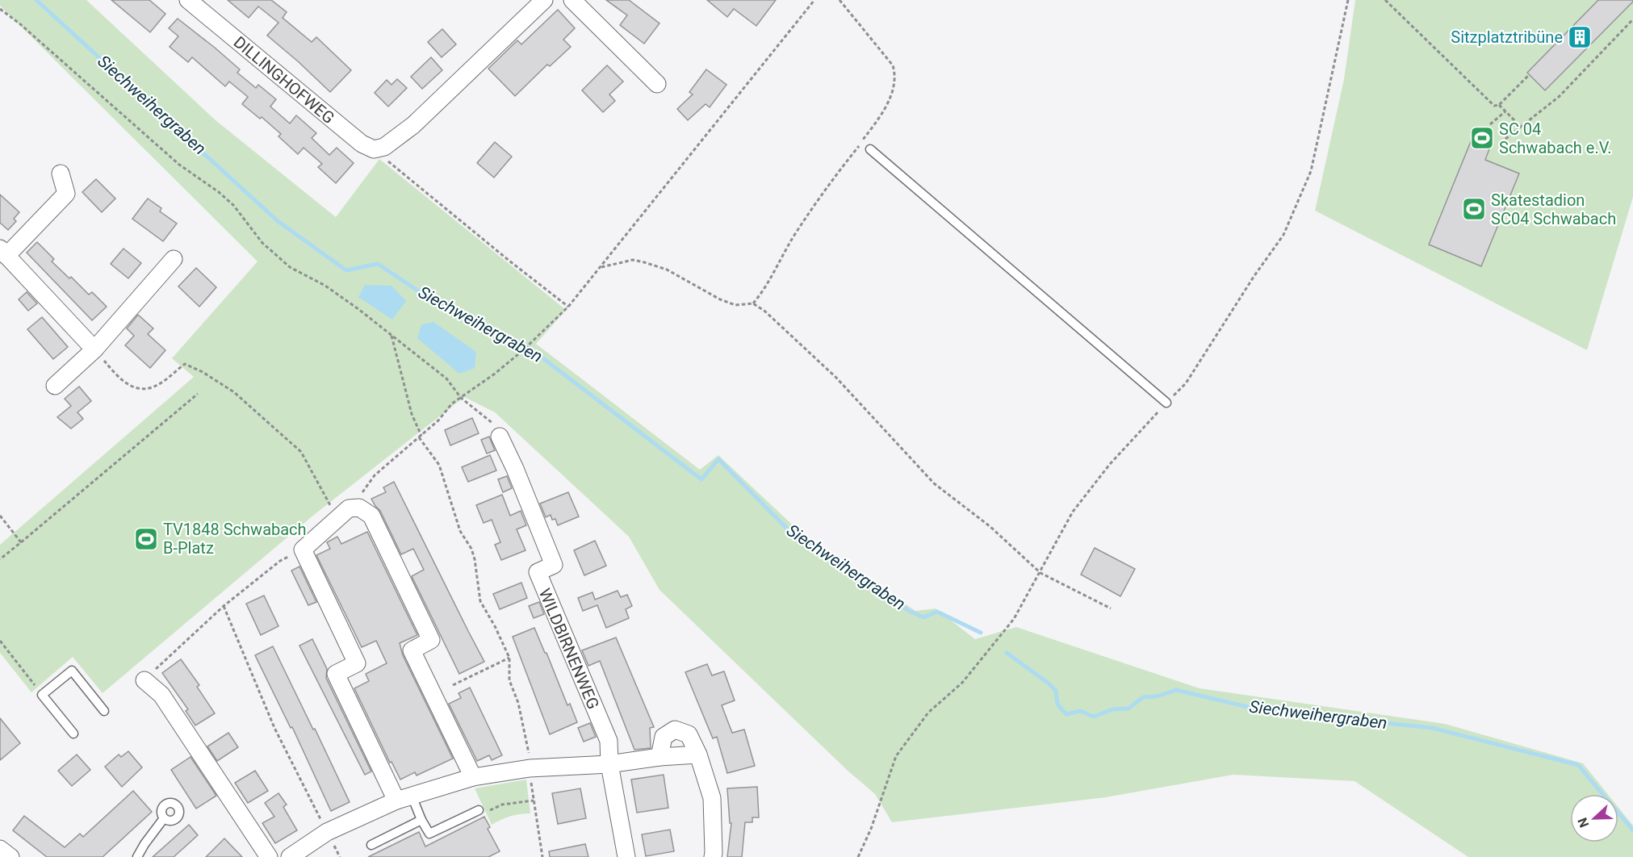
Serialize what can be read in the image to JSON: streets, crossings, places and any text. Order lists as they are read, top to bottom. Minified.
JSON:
{"streets":{"street":["DILLINGHOFWEG","WILDBIRNENWEG"]},"water":["Siechweihergraben"],"places":{"building":["Sitzplatztribüne"],"sports":["SC 04 Schwabach e.V.","Skatestadion SC04 Schwabach","TV1848 Schwabach B-Platz"]},"north":"left"}
